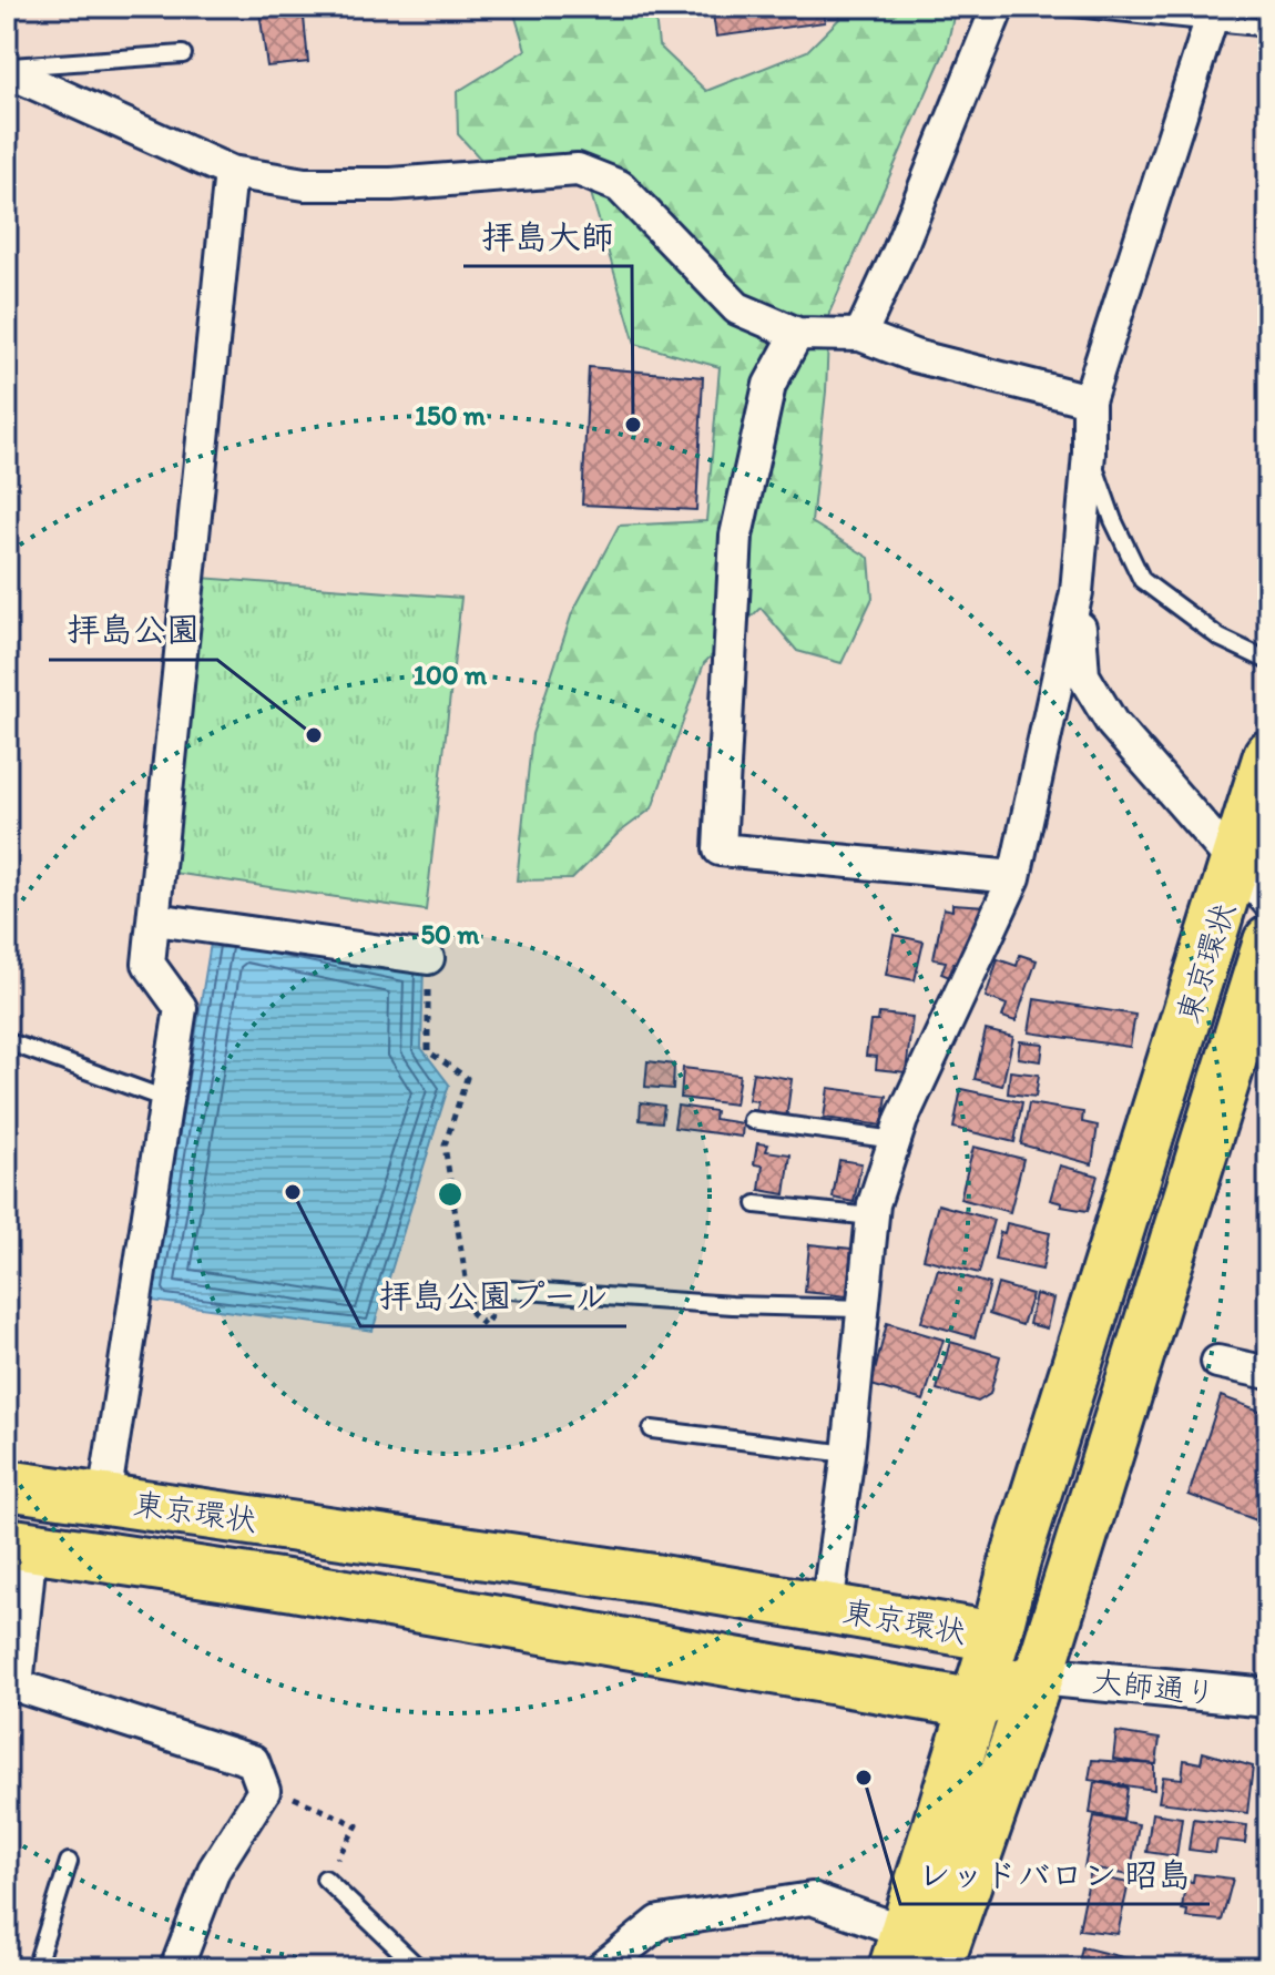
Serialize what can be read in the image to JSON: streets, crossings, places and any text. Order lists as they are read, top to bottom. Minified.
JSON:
{"streets":{"main road":["東京環状"],"street":["大師通り"]},"crossings":[["東京環状","大師通り"]],"places":["拝島大師","拝島公園","拝島公園プール","レッドバロン 昭島"],"rings":["150 m","100 m","50 m"]}
